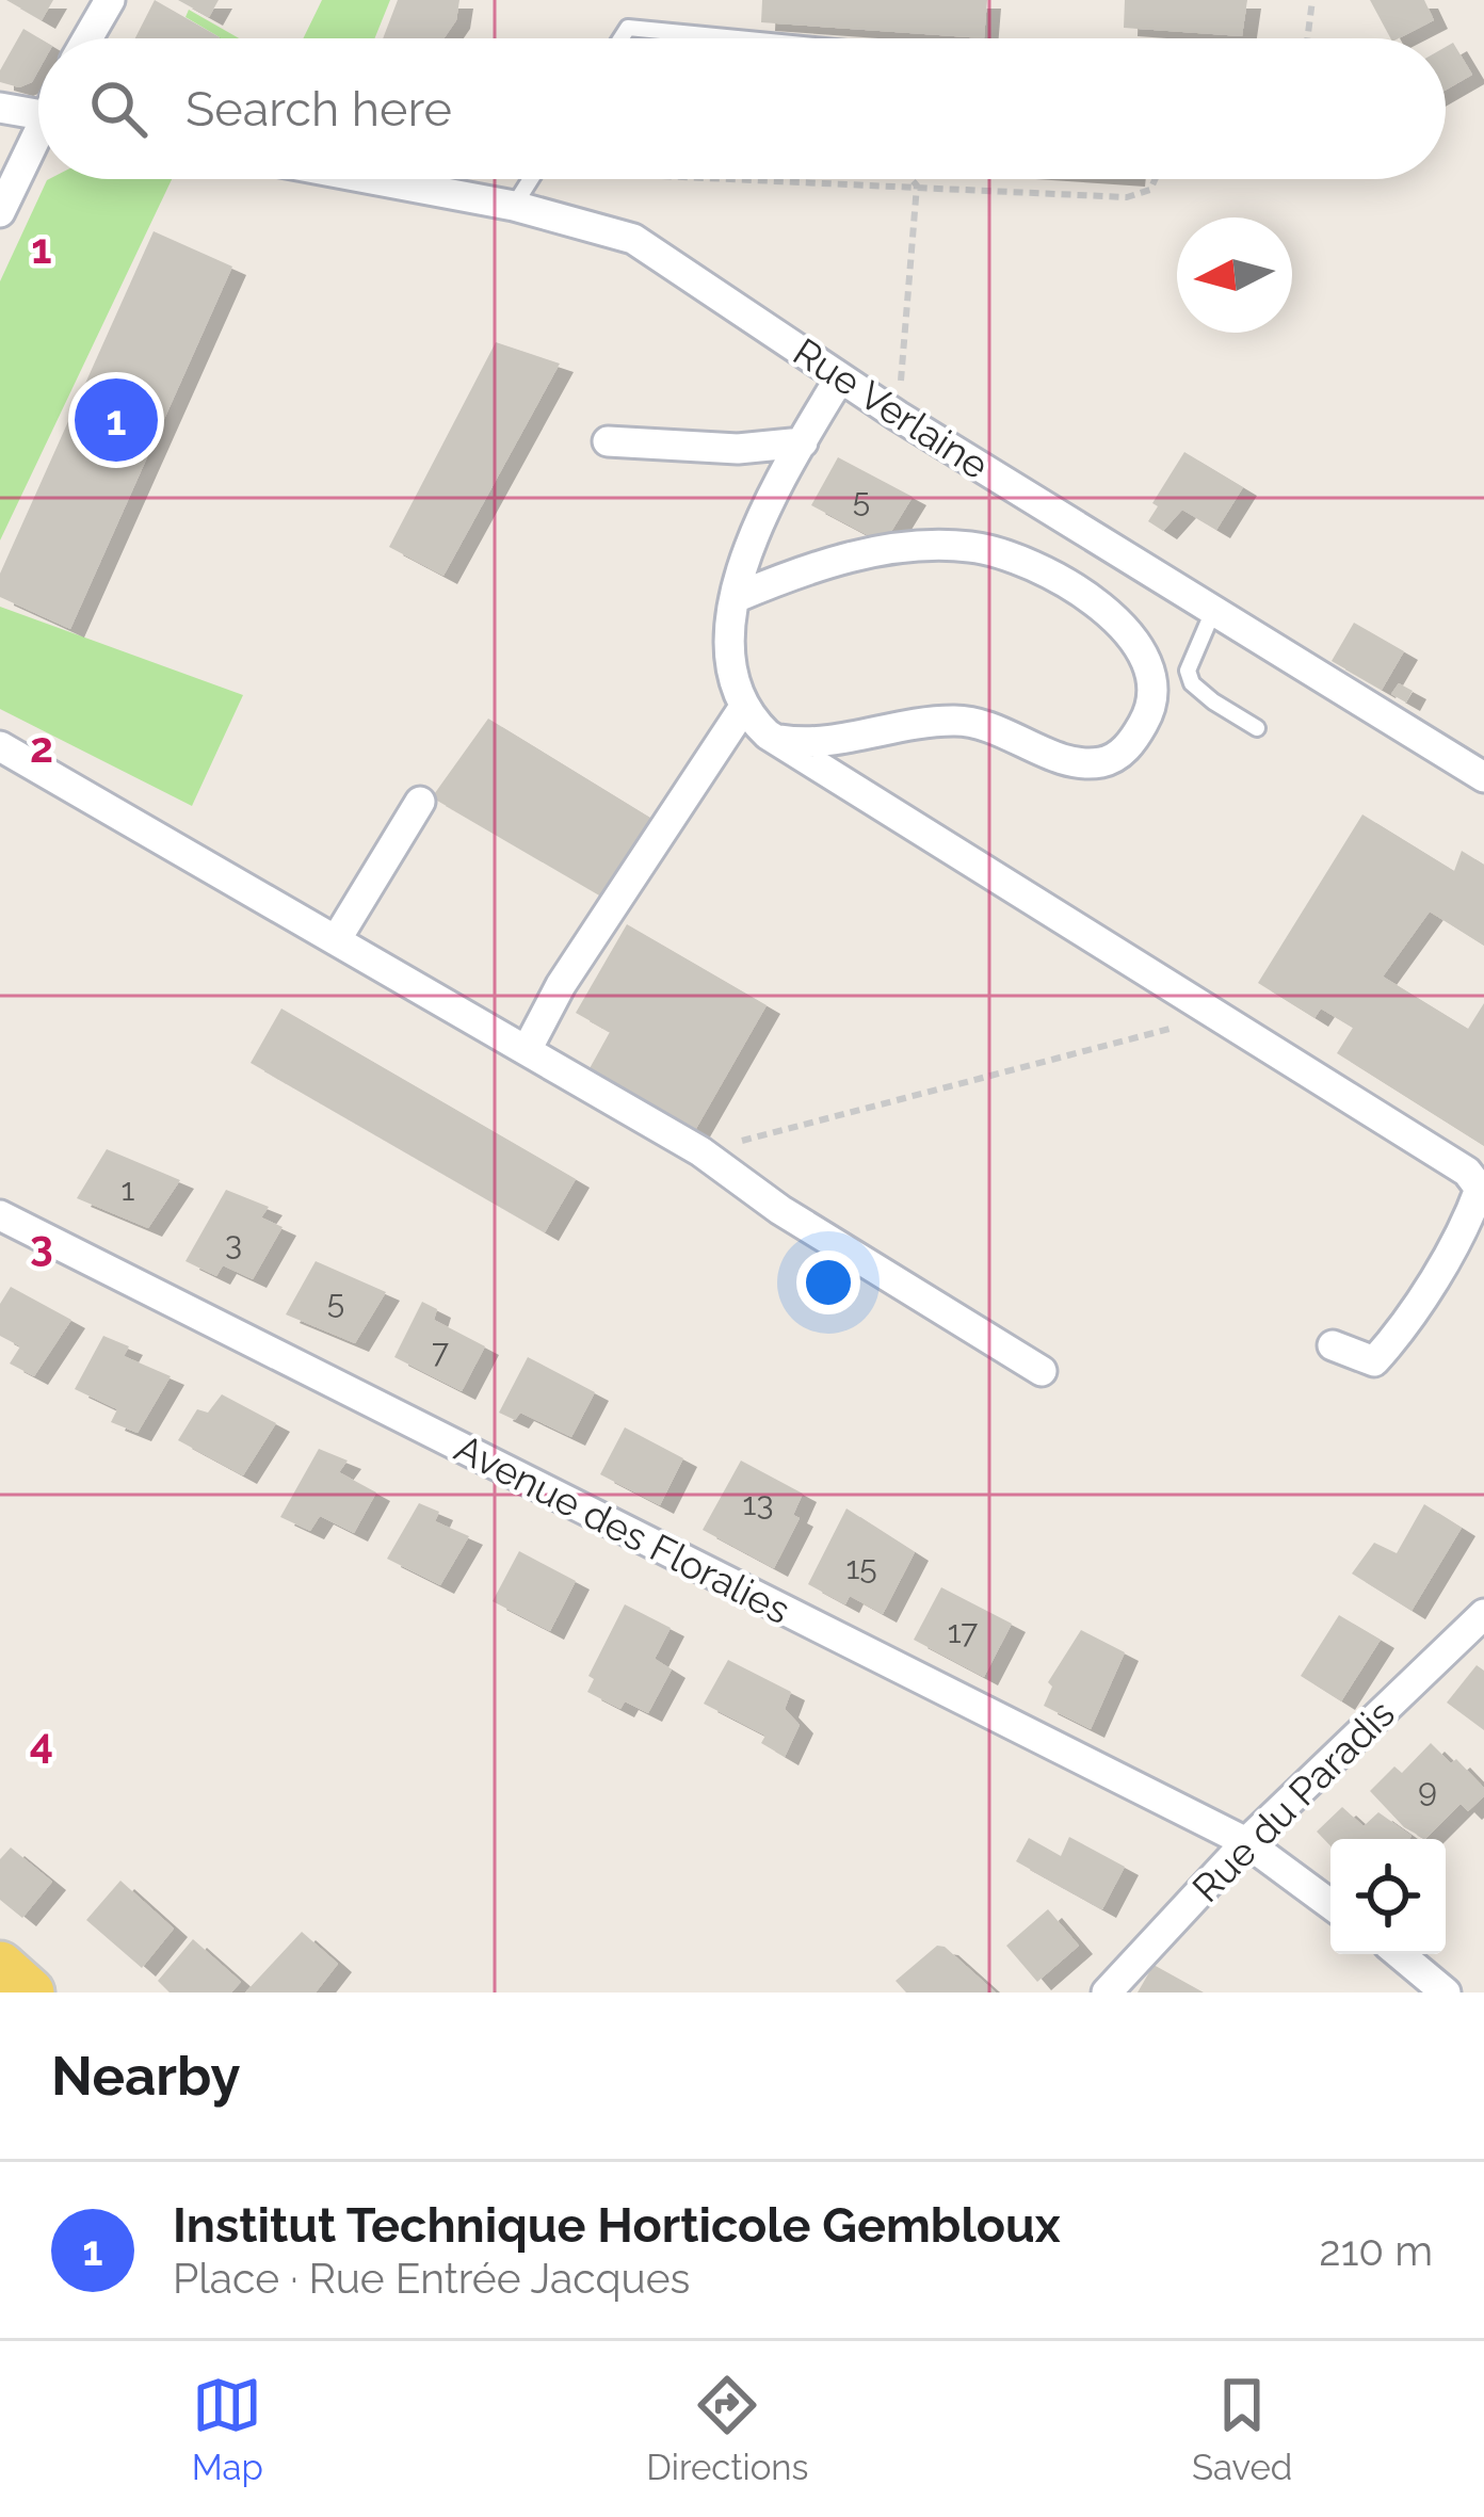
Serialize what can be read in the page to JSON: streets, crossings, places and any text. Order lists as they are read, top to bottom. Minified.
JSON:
{"streets":{"street":["Rue Verlaine","Avenue des Floralies","Rue du Paradis"]},"crossings":[["Avenue des Floralies","Rue du Paradis"]],"house_numbers":["5","1","3","5","7","13","15","17","9"],"north":"left","page":{"search":"Search here","pins":"1","heading":"Nearby","list":[{"mark":"1","name":"Institut Technique Horticole Gembloux","note":"Place · Rue Entrée Jacques","value":"210 m"}],"nav":["Map","Directions","Saved"]},"grid":{"rows":["1","2","3","4"]}}
